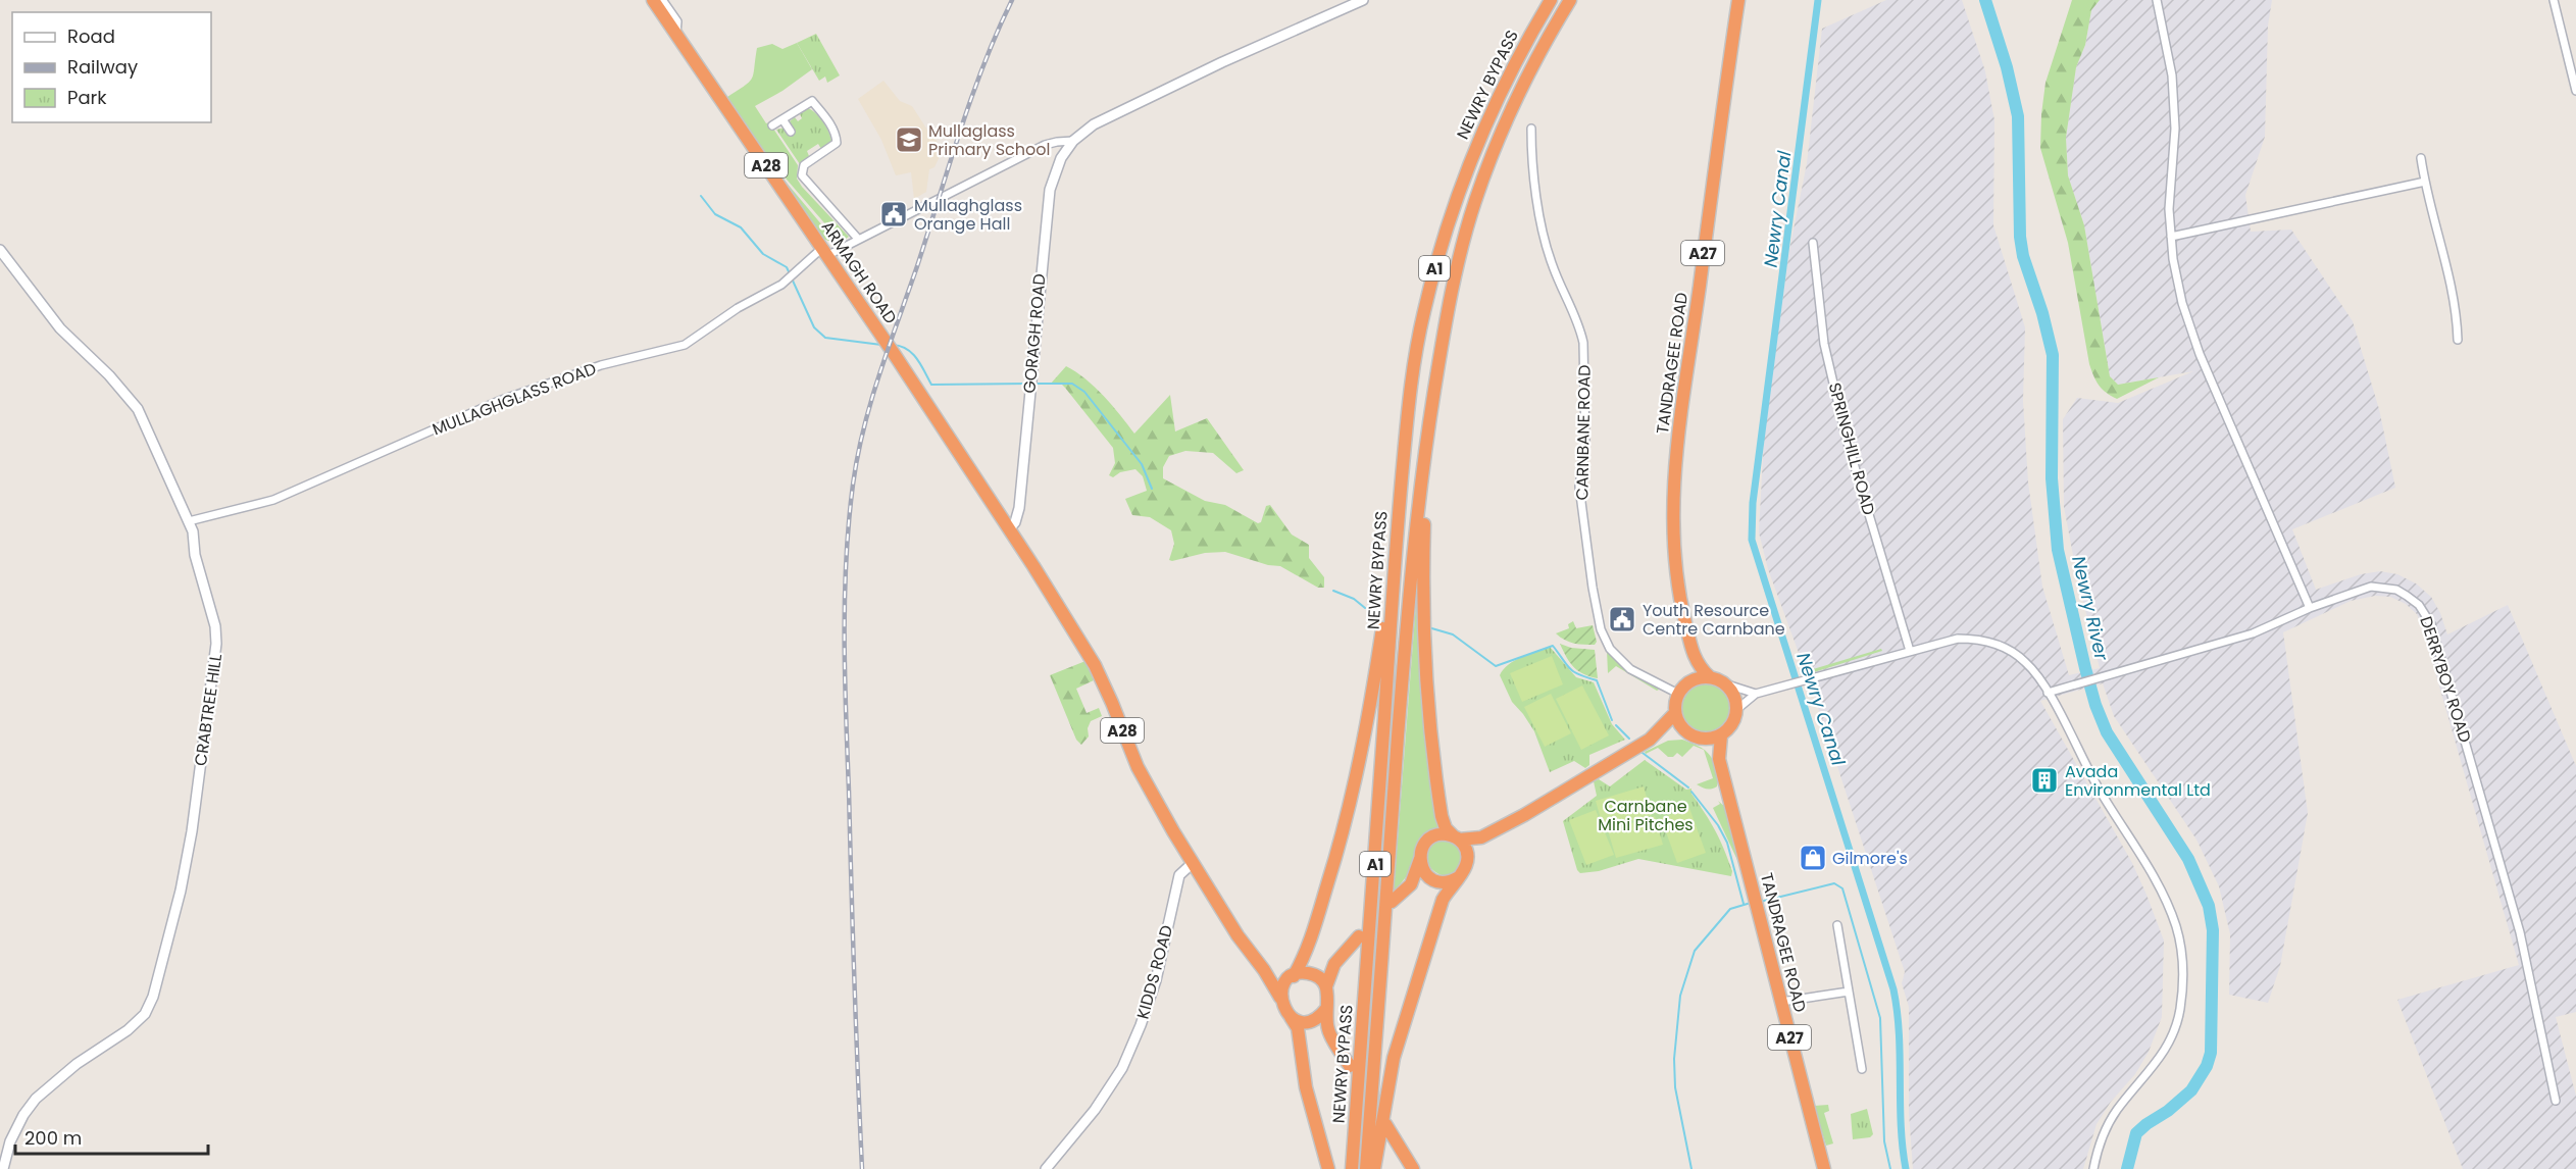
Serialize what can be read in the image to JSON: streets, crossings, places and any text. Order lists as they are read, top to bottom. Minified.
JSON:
{"streets":{"highway":["NEWRY BYPASS","A28","A27","A1","ARMAGH ROAD","TANDRAGEE ROAD"],"street":["GORAGH ROAD","MULLAGHGLASS ROAD","CARNBANE ROAD","SPRINGHILL ROAD","DERRYBOY ROAD","CRABTREE HILL","KIDDS ROAD"]},"crossings":[["A28","ARMAGH ROAD"],["A28","KIDDS ROAD"],["A27","TANDRAGEE ROAD"],["A27","CARNBANE ROAD"],["ARMAGH ROAD","GORAGH ROAD"],["ARMAGH ROAD","MULLAGHGLASS ROAD"],["ARMAGH ROAD","KIDDS ROAD"],["GORAGH ROAD","MULLAGHGLASS ROAD"],["TANDRAGEE ROAD","CARNBANE ROAD"],["MULLAGHGLASS ROAD","CRABTREE HILL"]],"water":["Newry Canal","Newry River"],"parks":["Carnbane Mini Pitches"],"places":{"school or university":["Mullaglass Primary School"],"public building":["Mullaghglass Orange Hall","Youth Resource Centre Carnbane"],"building":["Avada Environmental Ltd"],"shop":["Gilmore's"]},"legend":["Road","Railway","Park"],"scale_bar":"200 m"}
